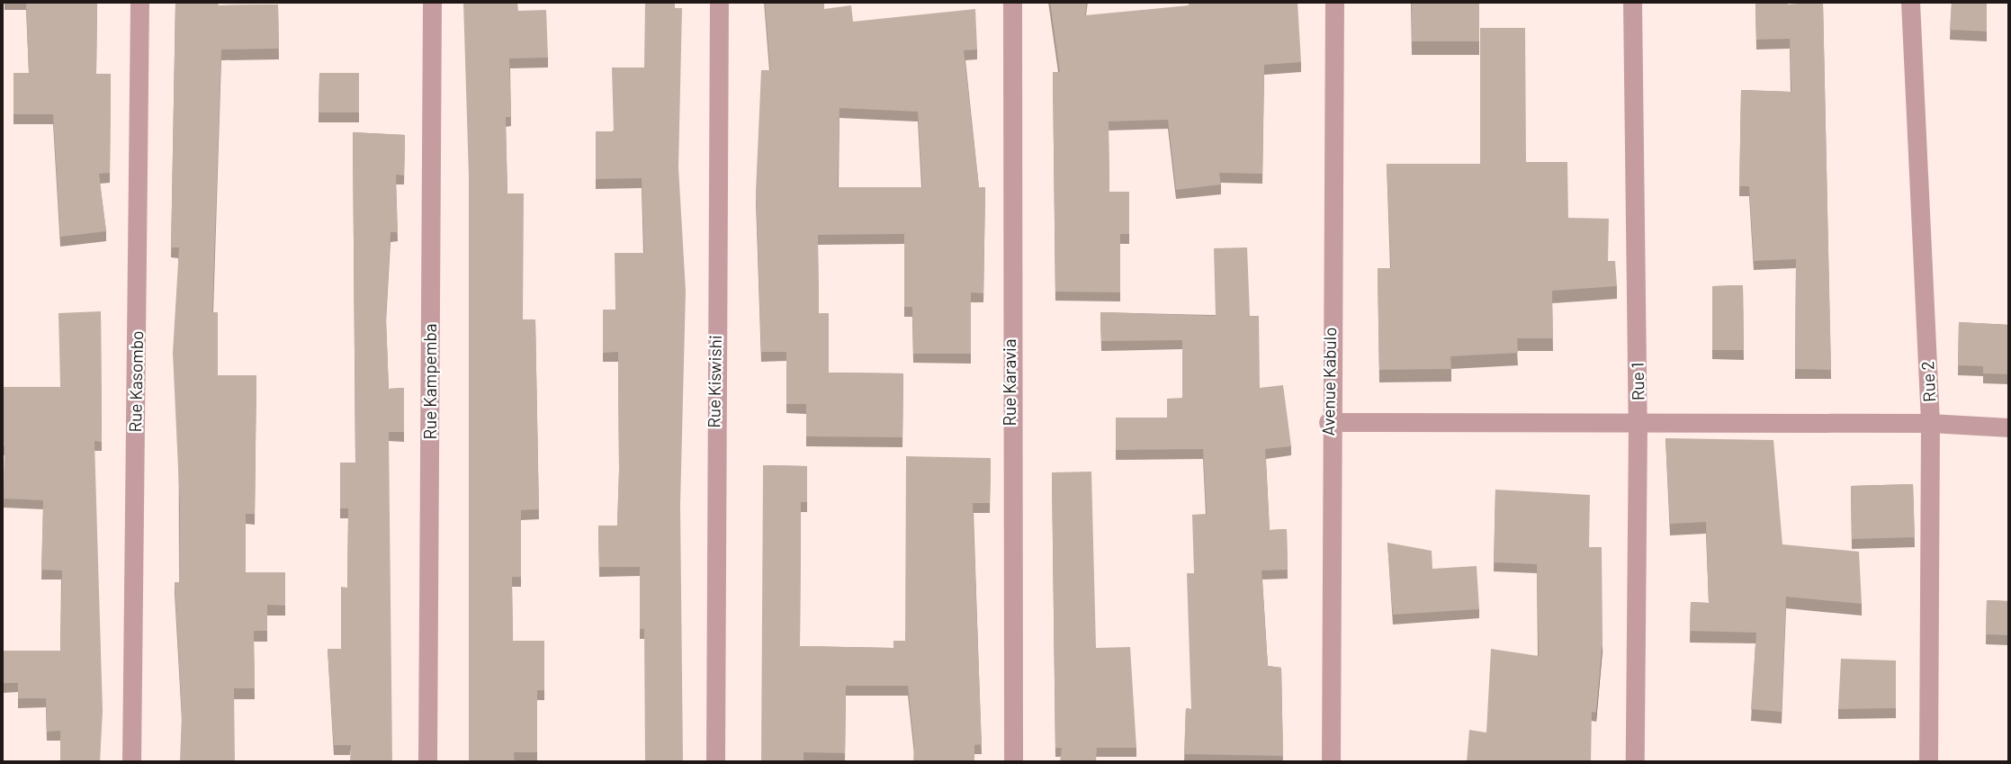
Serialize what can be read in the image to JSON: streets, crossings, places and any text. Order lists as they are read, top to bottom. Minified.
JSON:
{"streets":{"street":["Rue Kasombo","Rue Kampemba","Rue Kiswishi","Avenue Kabulo","Rue 1","Rue 2","Rue Karavia"]}}
